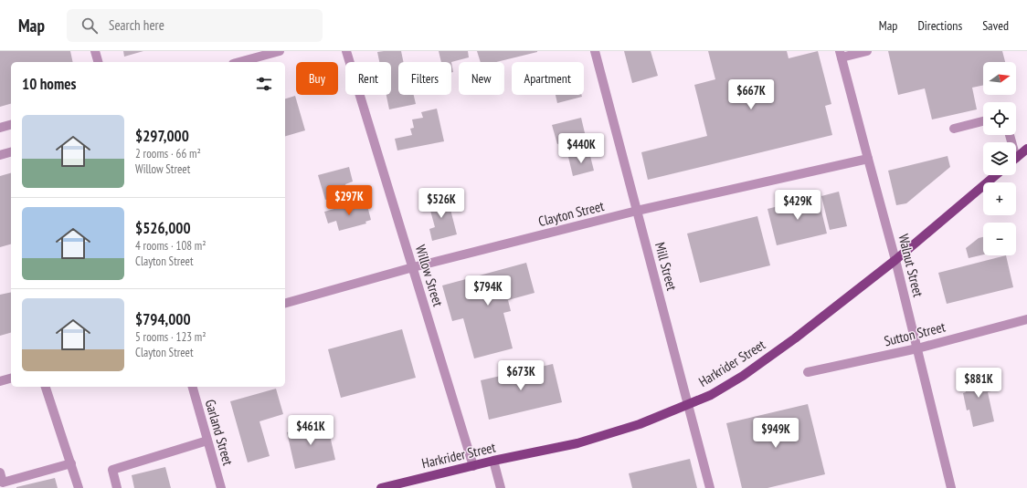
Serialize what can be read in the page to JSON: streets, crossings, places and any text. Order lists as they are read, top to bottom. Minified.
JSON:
{"streets":{"main road":["Harkrider Street"],"street":["Clayton Street","Walnut Street","Mill Street","Willow Street","Sutton Street","Garland Street"]},"crossings":[["Clayton Street","Walnut Street"],["Clayton Street","Mill Street"],["Clayton Street","Willow Street"],["Walnut Street","Sutton Street"],["Walnut Street","Harkrider Street"],["Mill Street","Harkrider Street"],["Willow Street","Harkrider Street"]],"north":"right","page":{"header":"Map","search":"Search here","nav":["Map","Directions","Saved"],"map_buttons":["+","−"],"chip":["Buy","Rent","Filters","New","Apartment"],"heading":"10 homes","price":["$667K","$440K","$297K","$526K","$429K","$794K","$673K","$881K","$461K","$949K"],"list":[{"name":"$297,000","note":"2 rooms · 66 m² · Willow Street"},{"name":"$526,000","note":"4 rooms · 108 m² · Clayton Street"},{"name":"$794,000","note":"5 rooms · 123 m² · Clayton Street"}]}}
